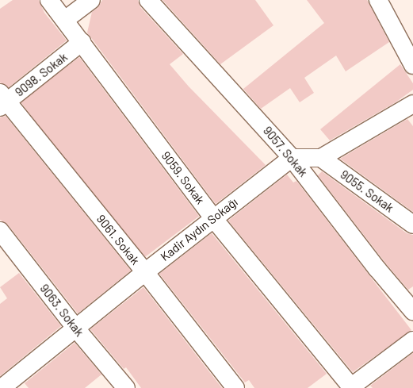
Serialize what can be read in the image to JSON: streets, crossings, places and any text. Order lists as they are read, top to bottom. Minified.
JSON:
{"streets":{"street":["9098. Sokak","9057. Sokak","9059. Sokak","9055. Sokak","Kadir Aydın Sokağı","9061. Sokak","9063. Sokak"]},"crossings":[["9098. Sokak","9059. Sokak"],["9098. Sokak","9061. Sokak"],["9057. Sokak","Kadir Aydın Sokağı"],["9059. Sokak","Kadir Aydın Sokağı"],["Kadir Aydın Sokağı","9061. Sokak"],["Kadir Aydın Sokağı","9063. Sokak"]]}
